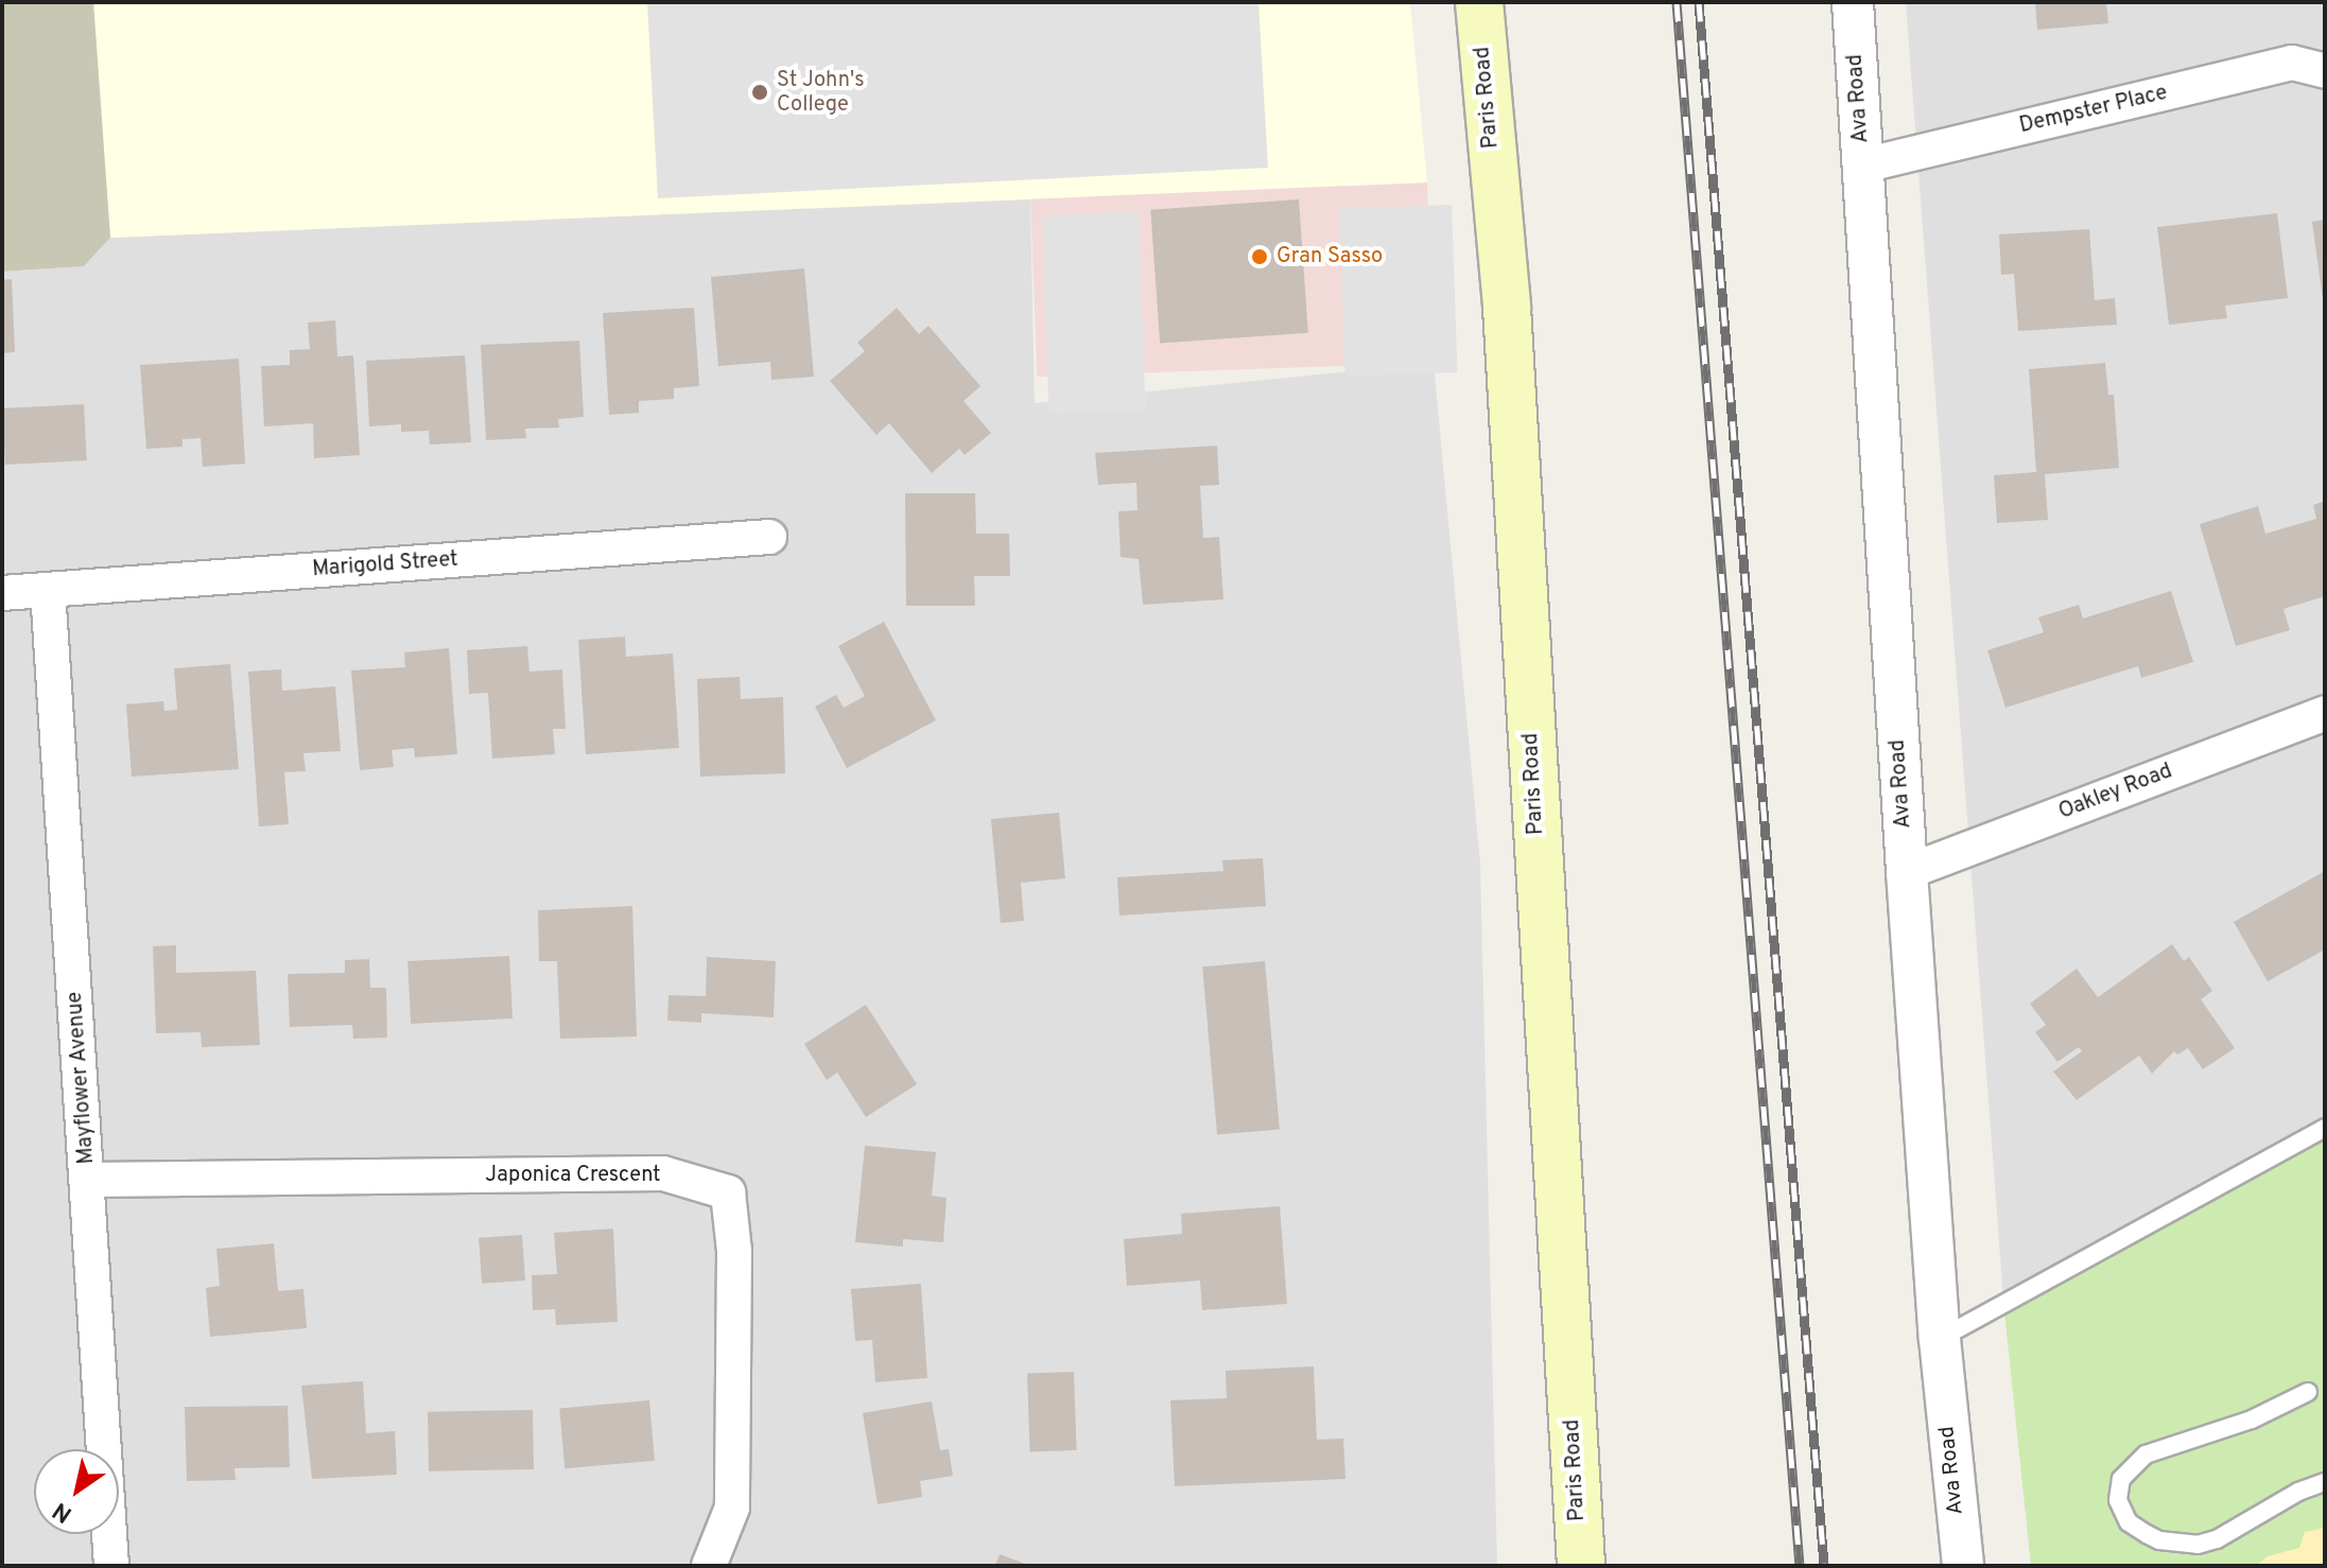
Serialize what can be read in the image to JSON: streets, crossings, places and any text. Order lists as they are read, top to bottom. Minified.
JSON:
{"streets":{"main road":["Paris Road"],"street":["Ava Road","Dempster Place","Marigold Street","Oakley Road","Mayflower Avenue","Japonica Crescent"]},"crossings":[["Ava Road","Dempster Place"],["Ava Road","Oakley Road"],["Marigold Street","Mayflower Avenue"],["Mayflower Avenue","Japonica Crescent"]],"places":["St John's College","Gran Sasso"],"north":"bottom left"}
